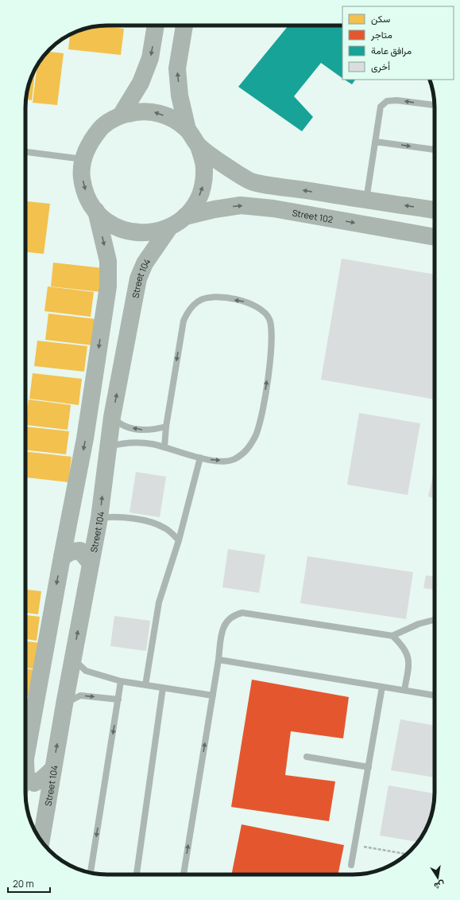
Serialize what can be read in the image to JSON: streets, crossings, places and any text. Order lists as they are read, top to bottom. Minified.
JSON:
{"streets":{"street":["Street 102","Street 104"]},"legend":["سكن","متاجر","مرافق عامة","أخرى"],"scale_bar":"20 m","north":"bottom"}
